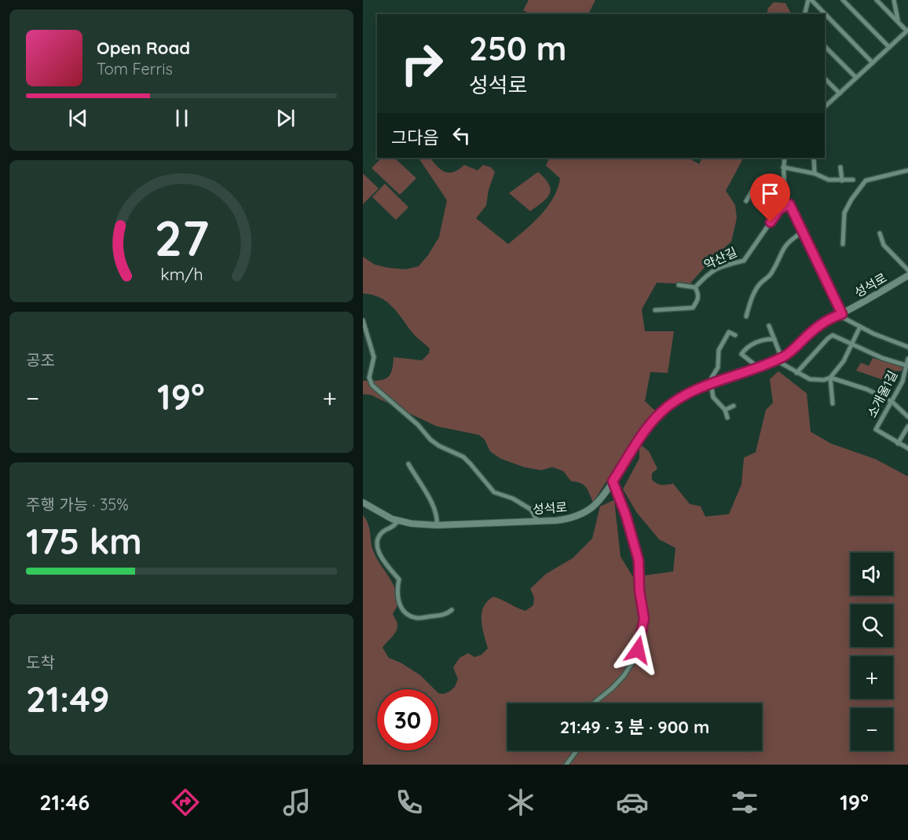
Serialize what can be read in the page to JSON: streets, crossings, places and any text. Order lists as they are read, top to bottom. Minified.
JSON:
{"streets":{"street":["약산길","성석로","소개울1길"]},"page":{"turn":["250 m","성석로"],"song":["Open Road","Tom Ferris"],"then":"그다음","tile":["공조",["주행 가능 · 35%","175 km"],["도착","21:49"]],"heat":["−","19°","+"],"map_buttons":["+","−"],"limit":"30","trip":"21:49 · 3 분 · 900 m","tabs":["21:46","19°"],"gauge":["27","km/h"]}}
